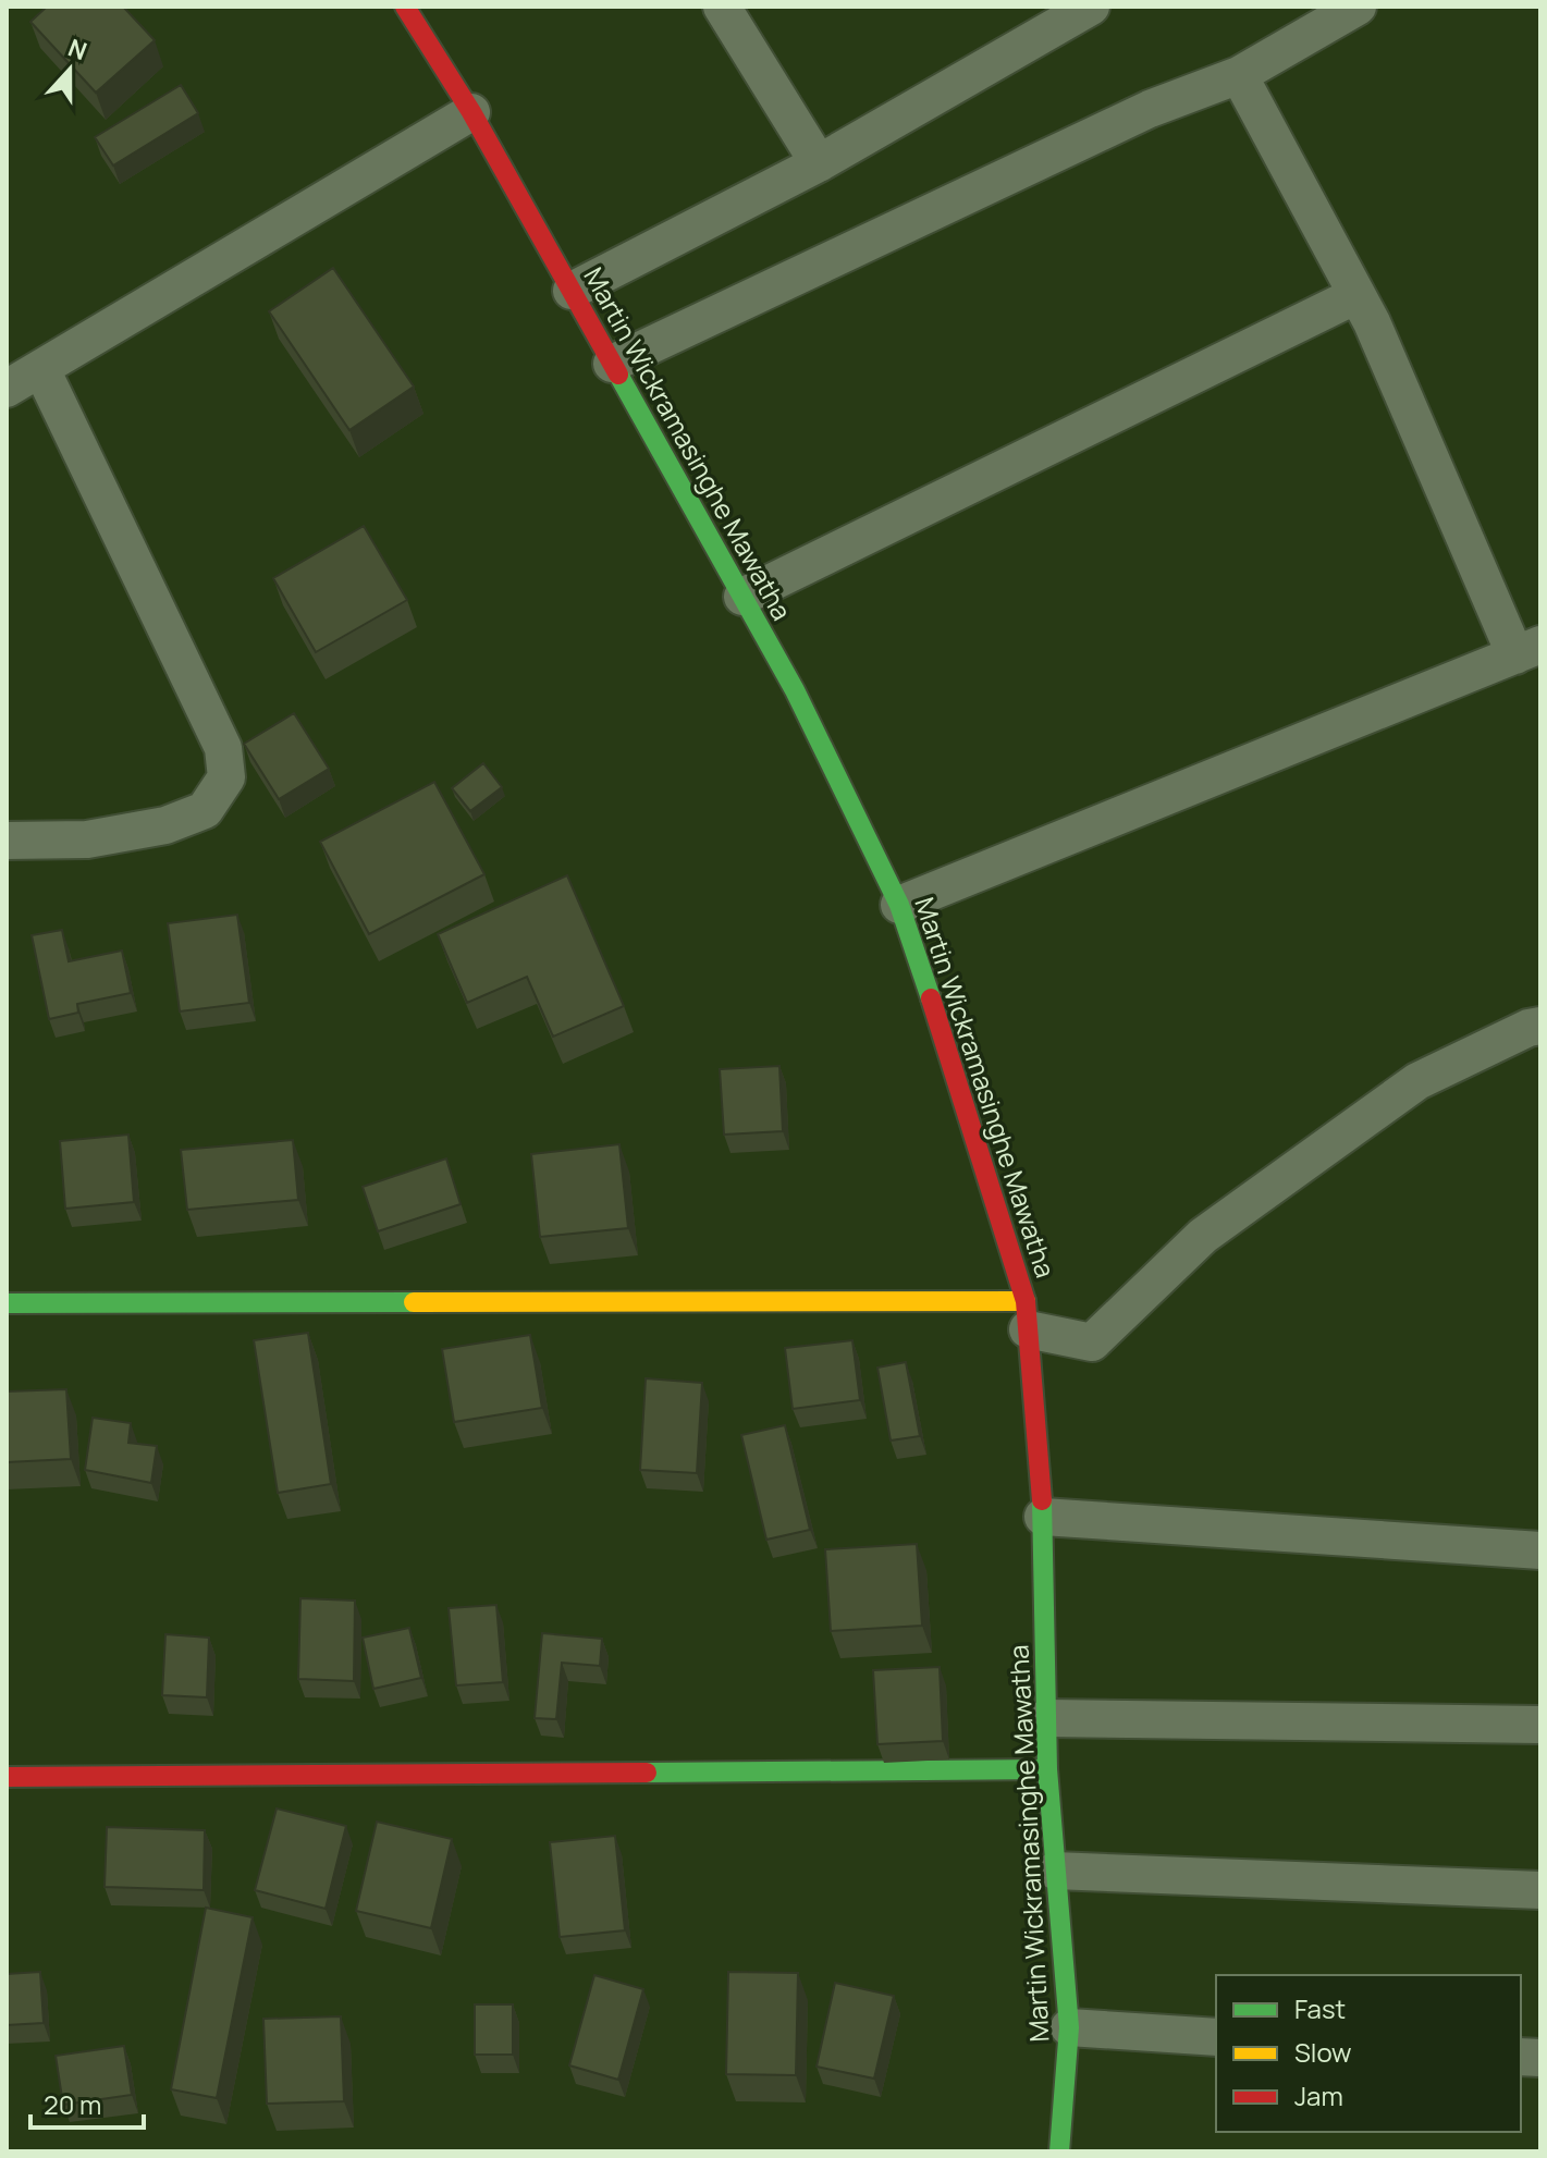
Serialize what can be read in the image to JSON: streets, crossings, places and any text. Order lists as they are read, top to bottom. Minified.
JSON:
{"streets":{"street":["Martin Wickramasinghe Mawatha"]},"legend":["Fast","Slow","Jam"],"scale_bar":"20 m","north":"top"}
